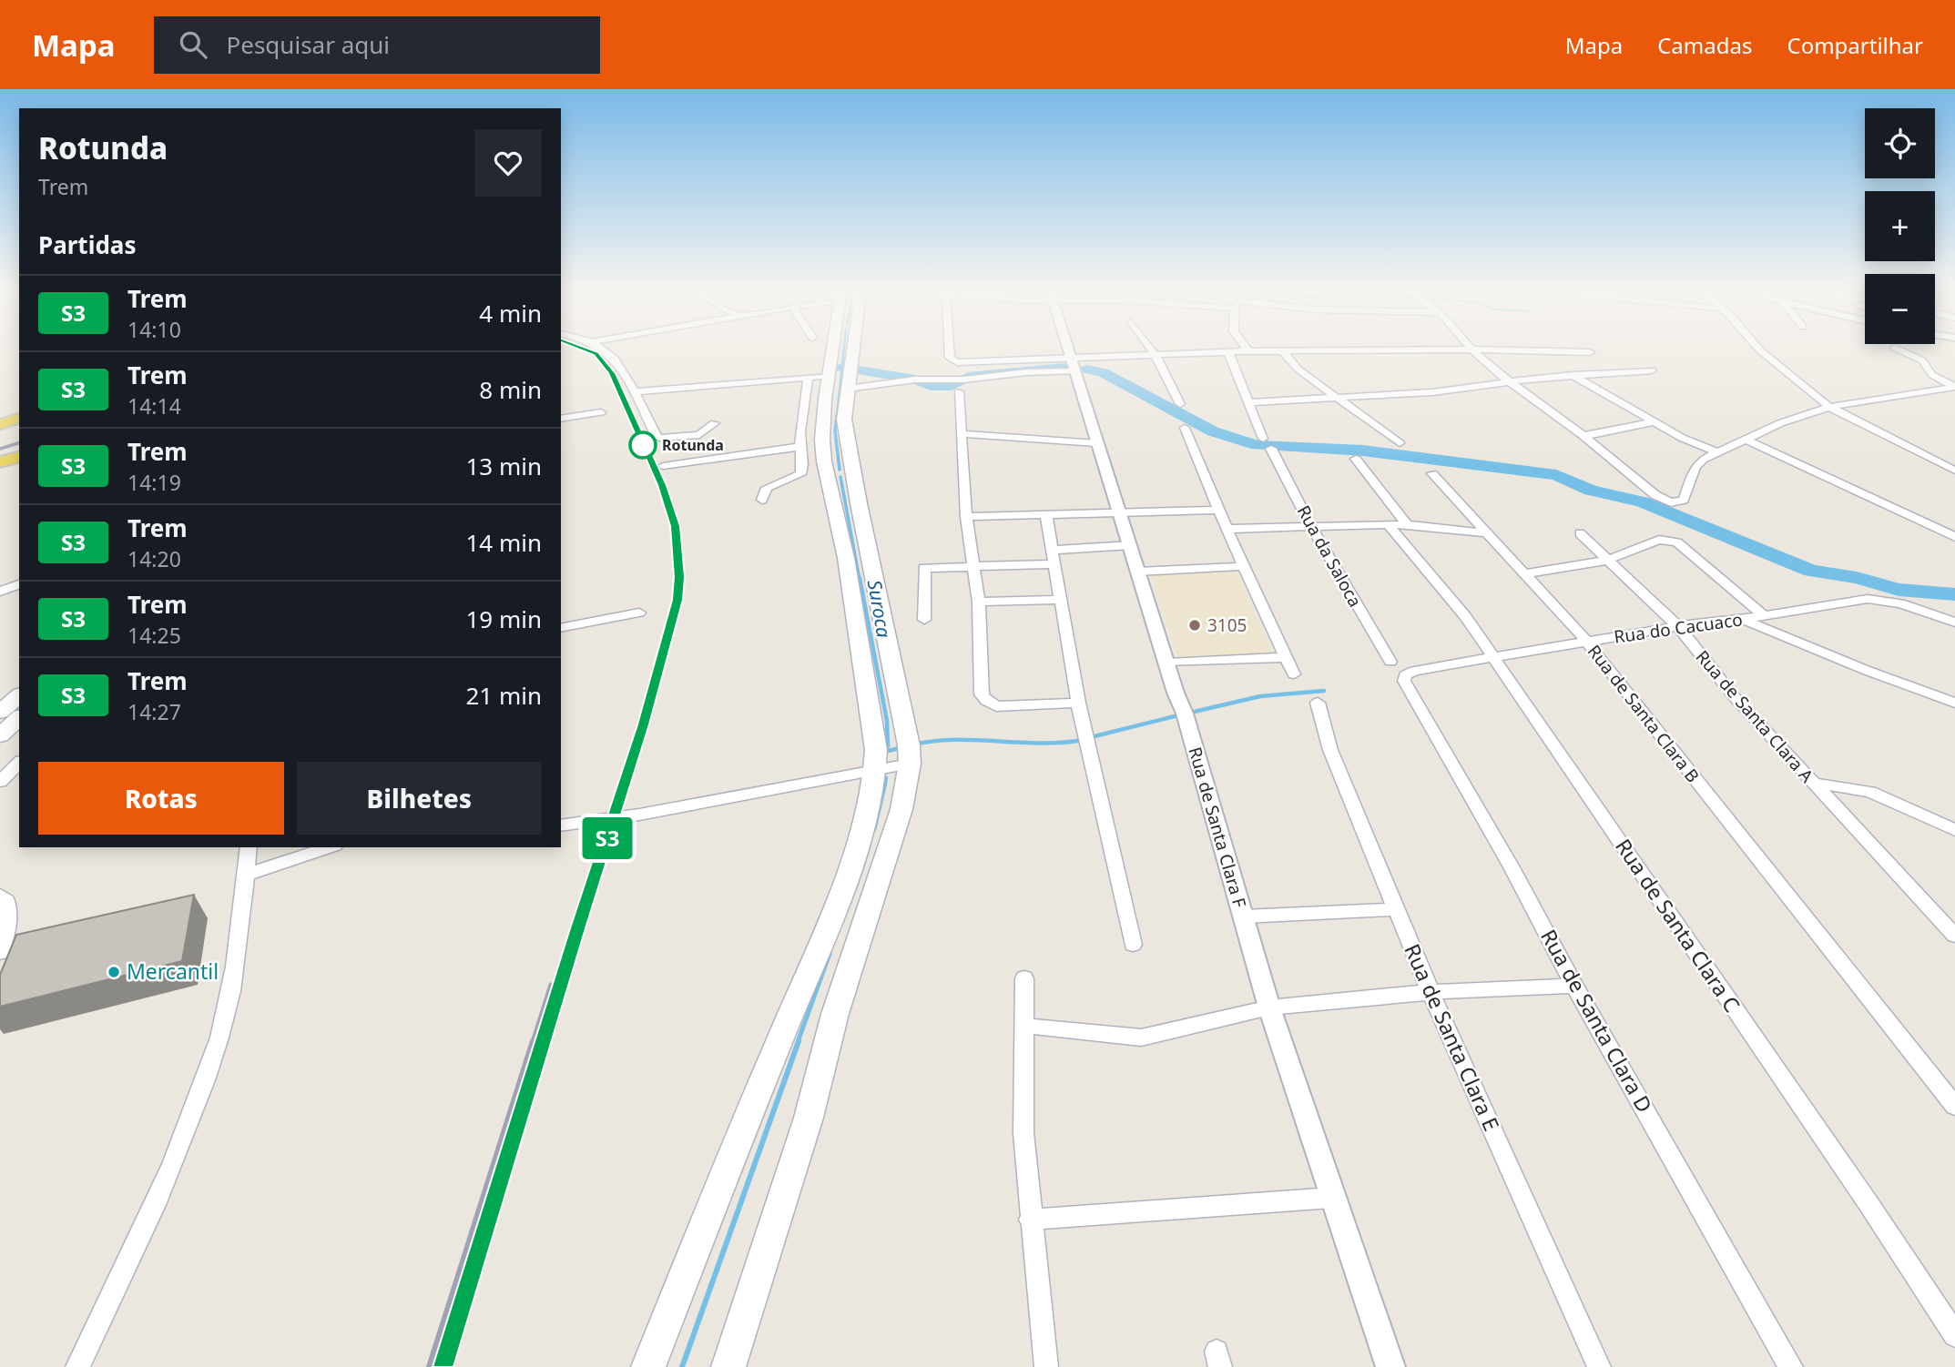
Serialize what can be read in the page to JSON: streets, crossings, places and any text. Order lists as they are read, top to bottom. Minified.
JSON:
{"streets":{"street":["Rua da Saloca","Rua do Cacuaco","Rua de Santa Clara B","Rua de Santa Clara A","Rua de Santa Clara F","Rua de Santa Clara C","Rua de Santa Clara D","Rua de Santa Clara E"]},"crossings":[["Rua do Cacuaco","Rua de Santa Clara B"],["Rua do Cacuaco","Rua de Santa Clara A"],["Rua do Cacuaco","Rua de Santa Clara C"],["Rua do Cacuaco","Rua de Santa Clara D"]],"water":["Suroca"],"places":["Rotunda","3105","Mercantil"],"page":{"header":"Mapa","search":"Pesquisar aqui","nav":["Mapa","Camadas","Compartilhar"],"on_map":"S3","map_buttons":["+","−"],"heading":[["Rotunda","Trem"],"Partidas"],"list":[{"mark":"S3","name":"Trem","note":"14:10","value":"4 min"},{"mark":"S3","name":"Trem","note":"14:14","value":"8 min"},{"mark":"S3","name":"Trem","note":"14:19","value":"13 min"},{"mark":"S3","name":"Trem","note":"14:20","value":"14 min"},{"mark":"S3","name":"Trem","note":"14:25","value":"19 min"},{"mark":"S3","name":"Trem","note":"14:27","value":"21 min"}],"buttons":["Rotas","Bilhetes"]}}
